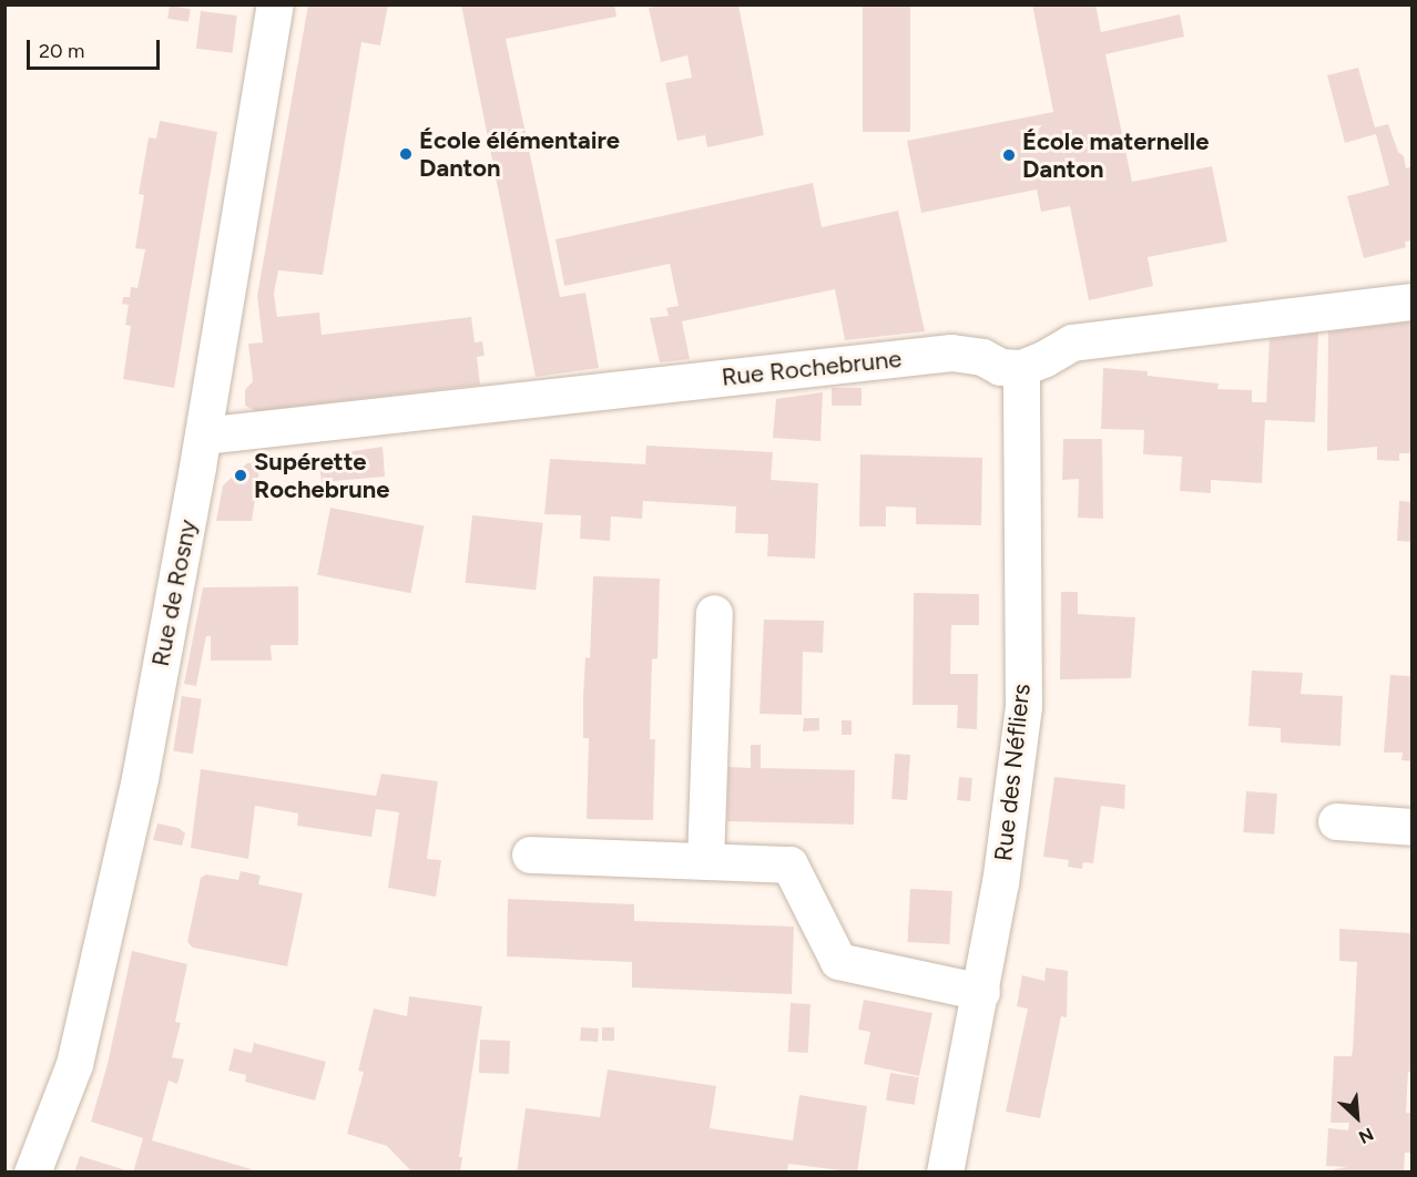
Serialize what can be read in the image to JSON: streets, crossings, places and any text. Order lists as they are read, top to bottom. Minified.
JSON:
{"streets":{"street":["Rue Rochebrune","Rue de Rosny","Rue des Néfliers"]},"crossings":[["Rue Rochebrune","Rue de Rosny"],["Rue Rochebrune","Rue des Néfliers"]],"places":["École élémentaire Danton","École maternelle Danton","Supérette Rochebrune"],"scale_bar":"20 m","north":"bottom right"}
